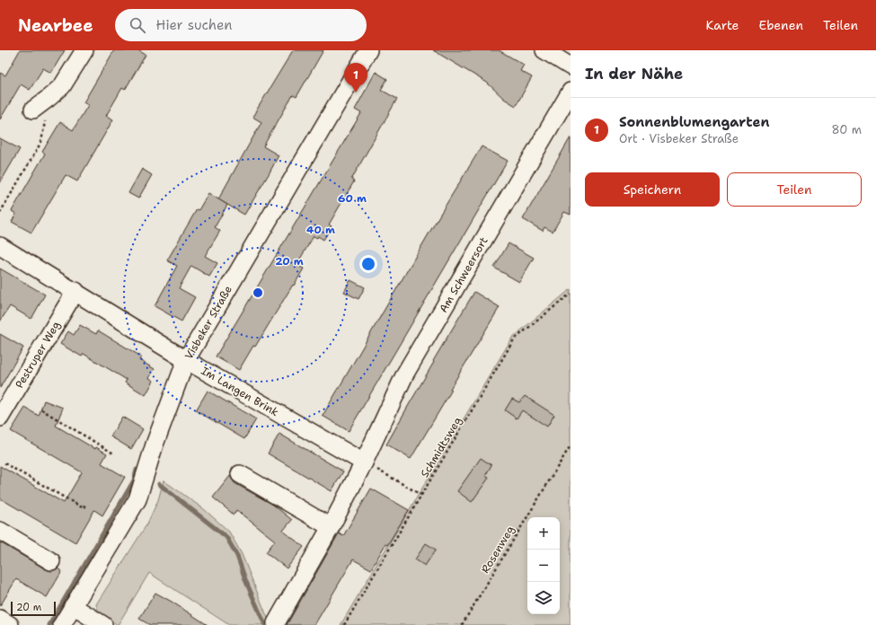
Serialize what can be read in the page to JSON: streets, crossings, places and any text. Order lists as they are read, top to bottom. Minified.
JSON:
{"streets":{"street":["Am Schweersort","Visbeker Straße","Pestruper Weg","Im Langen Brink"],"path":["Schmidtsweg","Rosenweg"]},"crossings":[["Am Schweersort","Im Langen Brink"],["Visbeker Straße","Im Langen Brink"],["Pestruper Weg","Im Langen Brink"]],"scale_bar":"20 m","page":{"header":"Nearbee","search":"Hier suchen","nav":["Karte","Ebenen","Teilen"],"heading":"In der Nähe","pins":"1","list":[{"mark":"1","name":"Sonnenblumengarten","note":"Ort · Visbeker Straße","value":"80 m"}],"buttons":["Speichern","Teilen"],"map_buttons":["+","−"],"scale":"20 m"},"rings":["60 m","40 m","20 m"]}
